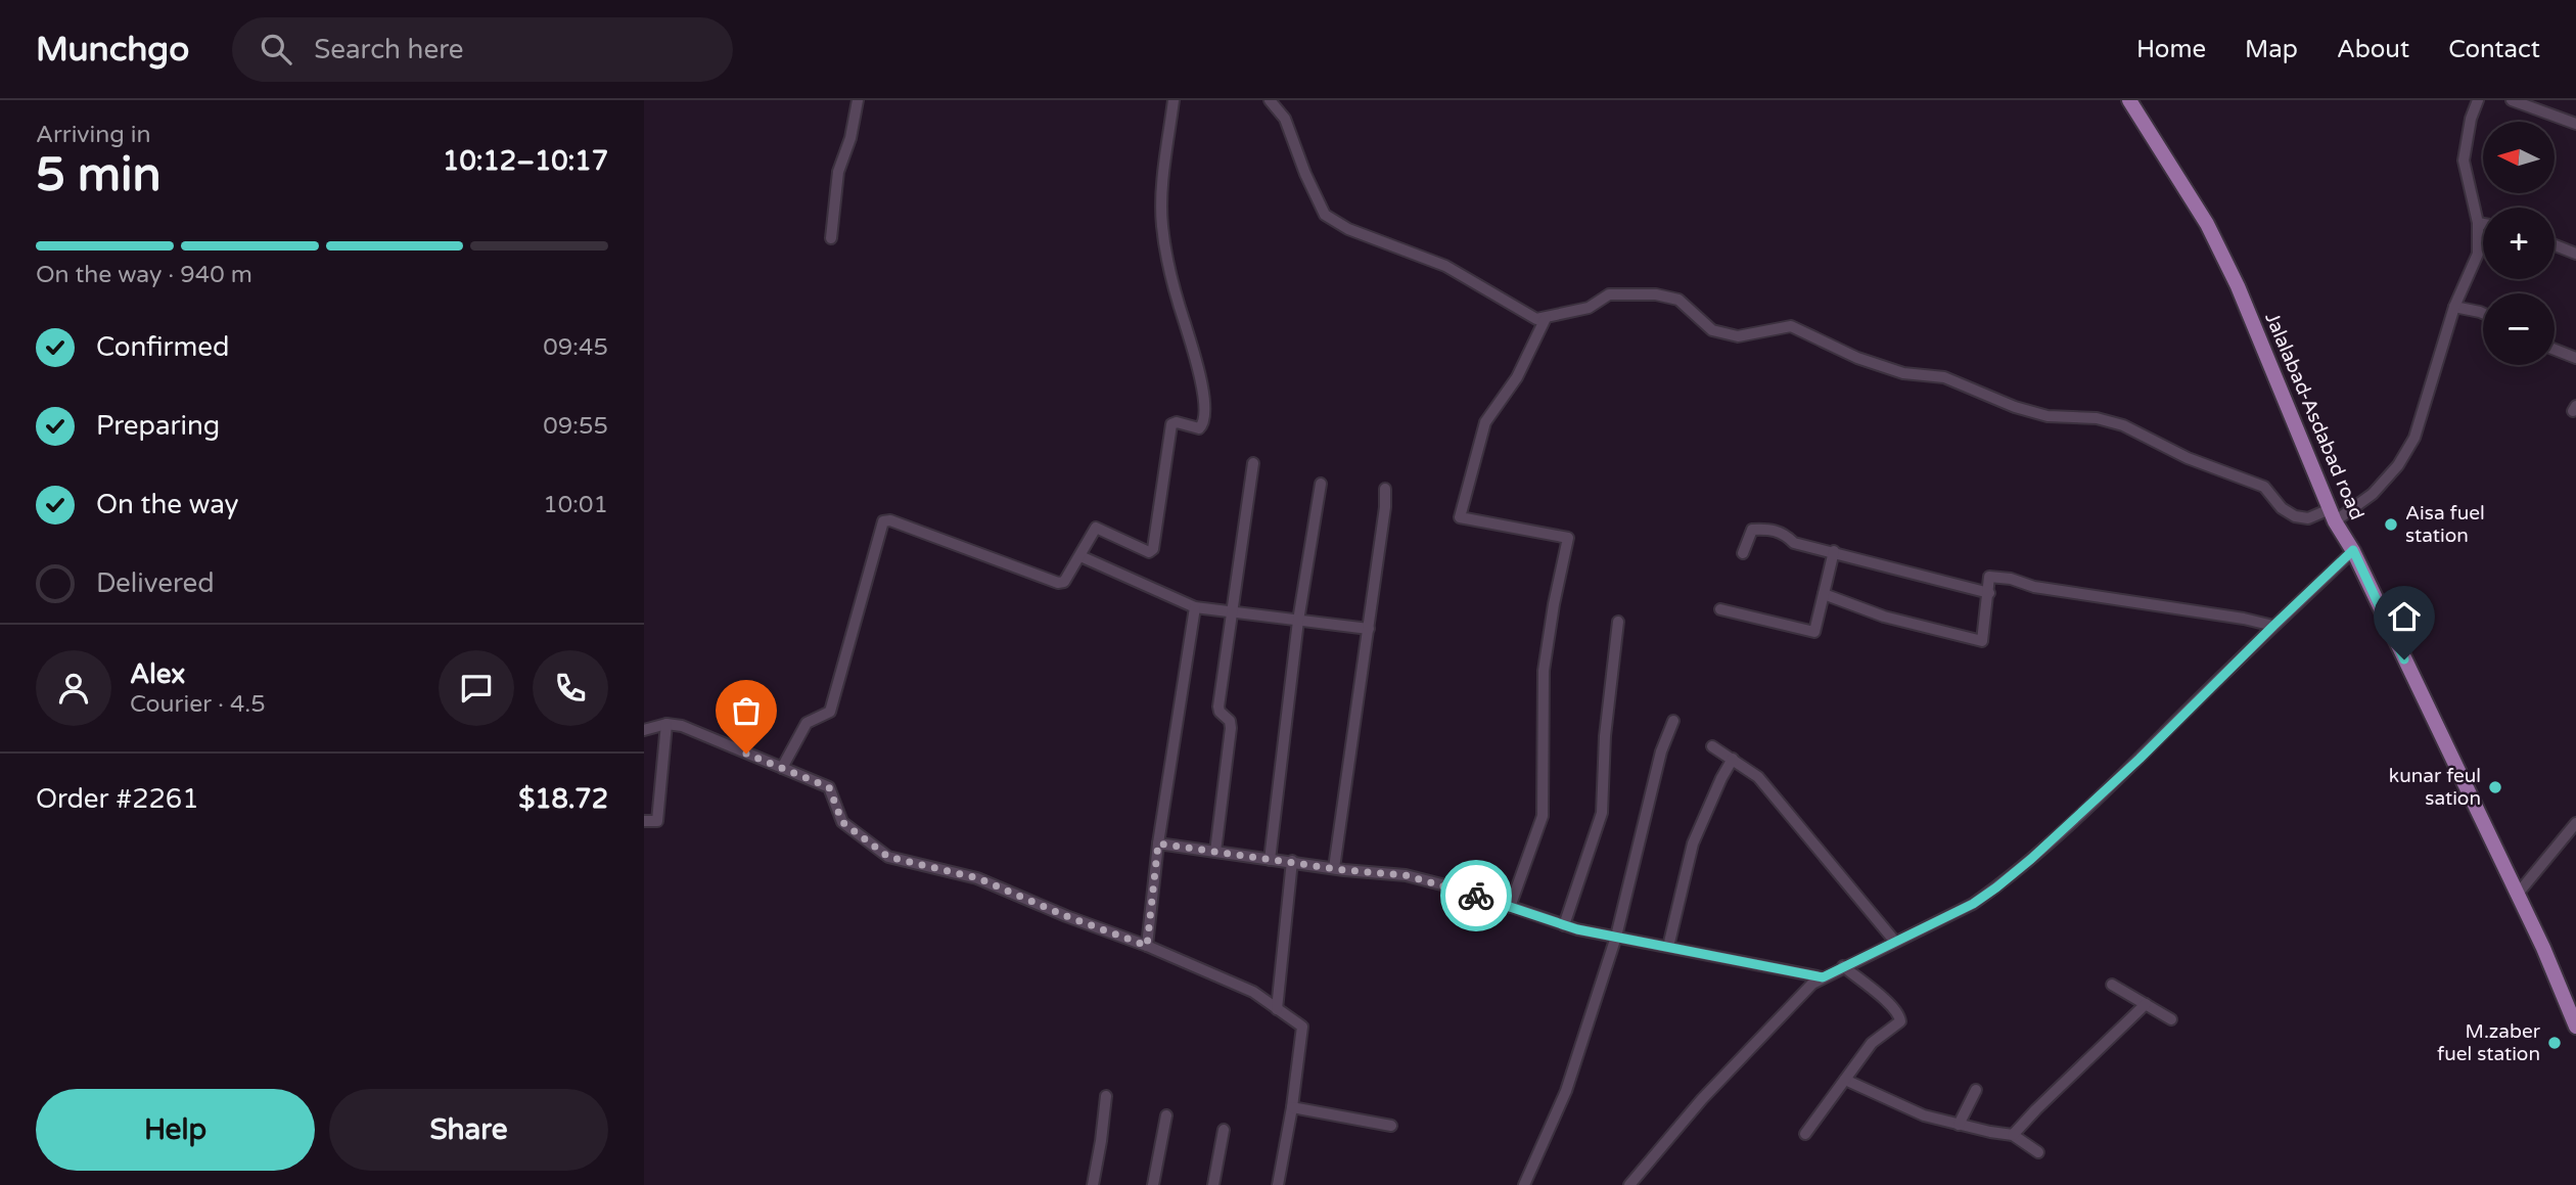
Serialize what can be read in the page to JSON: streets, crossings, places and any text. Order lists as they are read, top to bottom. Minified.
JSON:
{"streets":{"main road":["Jalalabad-Asdabad road"]},"places":["Aisa fuel station","kunar feul sation","M.zaber fuel station"],"north":"left","page":{"header":"Munchgo","search":"Search here","nav":["Home","Map","About","Contact"],"heading":["5 min","Arriving in","10:12–10:17"],"panel":["Alex","Courier · 4.5","Order #2261","$18.72"],"map_buttons":["+","−"],"bar":"On the way · 940 m","list":[["Confirmed","09:45"],["Preparing","09:55"],["On the way","10:01"],"Delivered"],"buttons":["Help","Share"]}}
